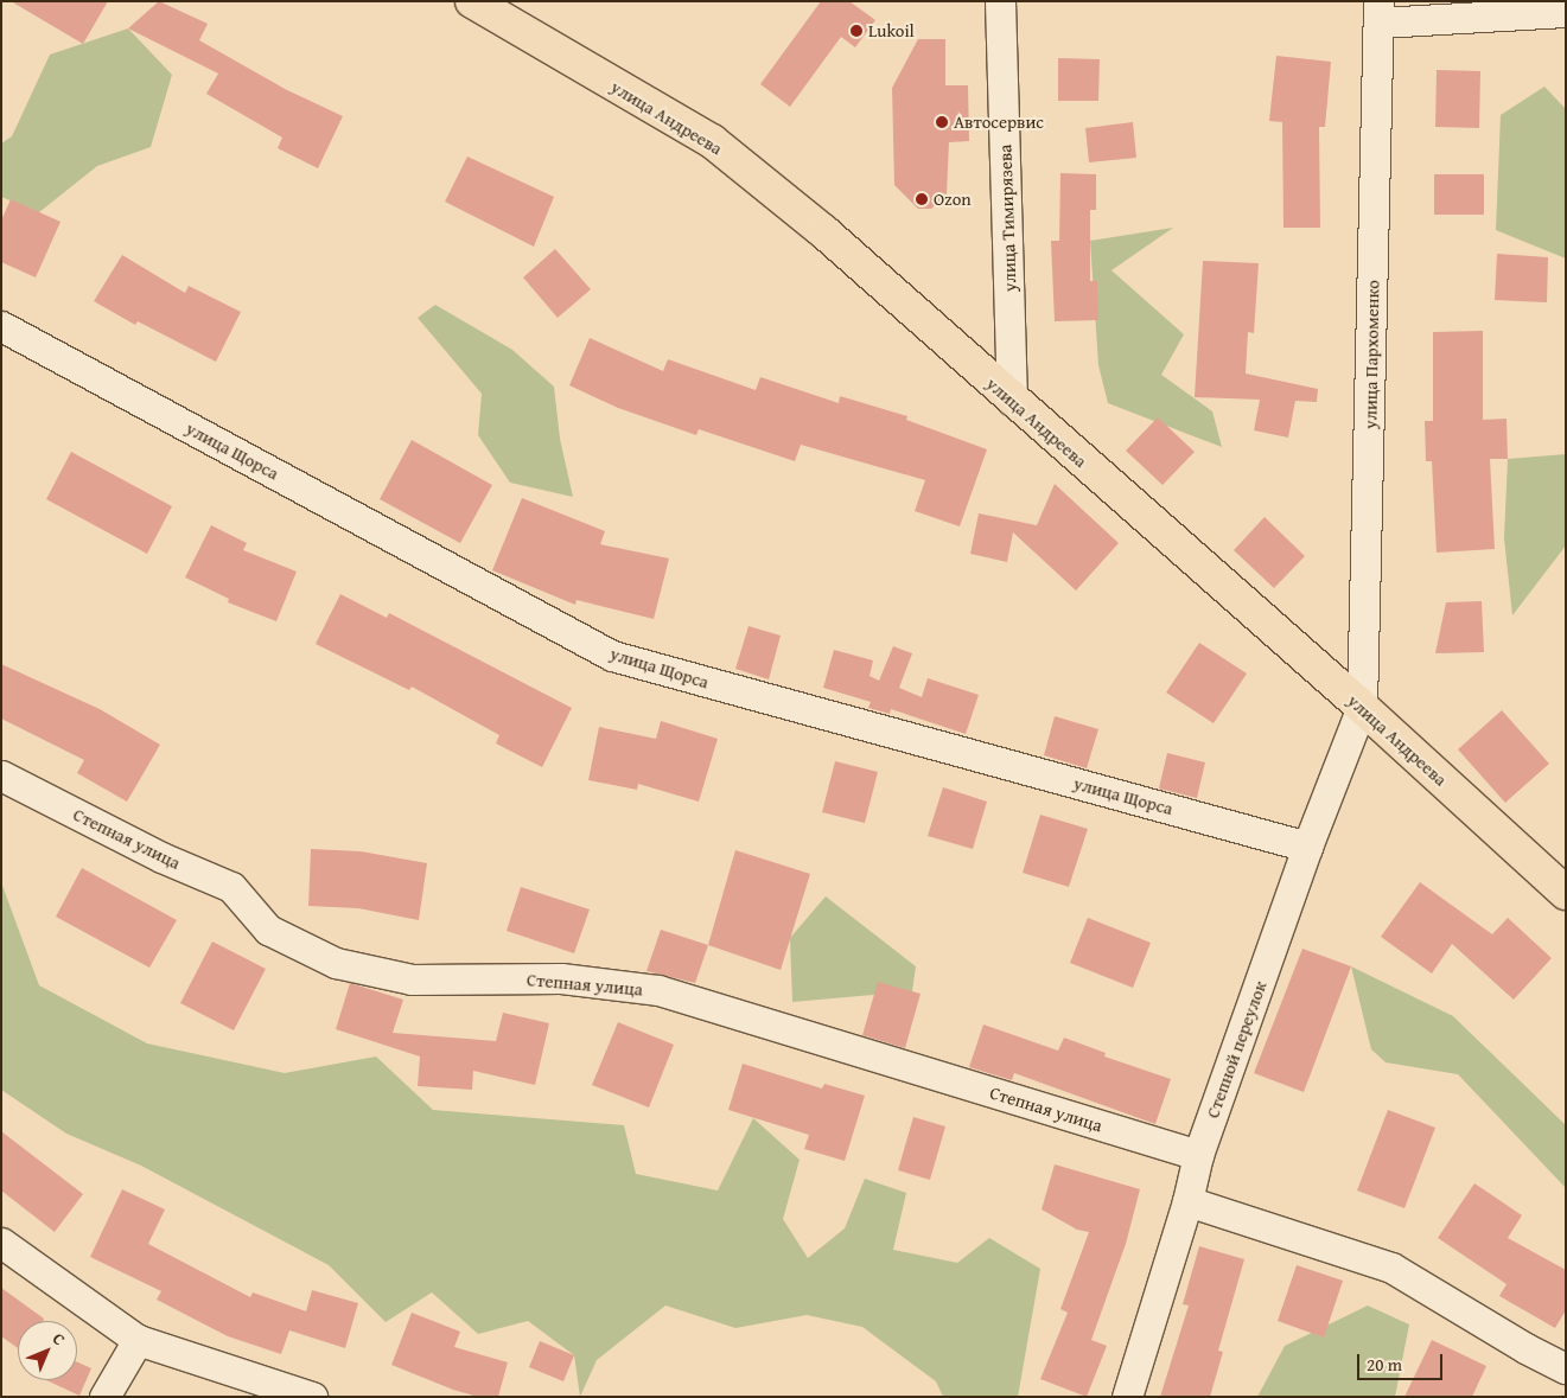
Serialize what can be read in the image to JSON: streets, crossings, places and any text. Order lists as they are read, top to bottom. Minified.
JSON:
{"streets":{"main road":["улица Андреева"],"street":["улица Тимирязева","улица Пархоменко","улица Щорса","Степная улица","Степной переулок"]},"crossings":[["улица Андреева","улица Тимирязева"],["улица Андреева","улица Пархоменко"],["улица Андреева","Степной переулок"],["улица Пархоменко","Степной переулок"],["улица Щорса","Степной переулок"],["Степная улица","Степной переулок"]],"places":["Lukoil","Автосервис","Ozon"],"scale_bar":"20 m","north":"top right"}
